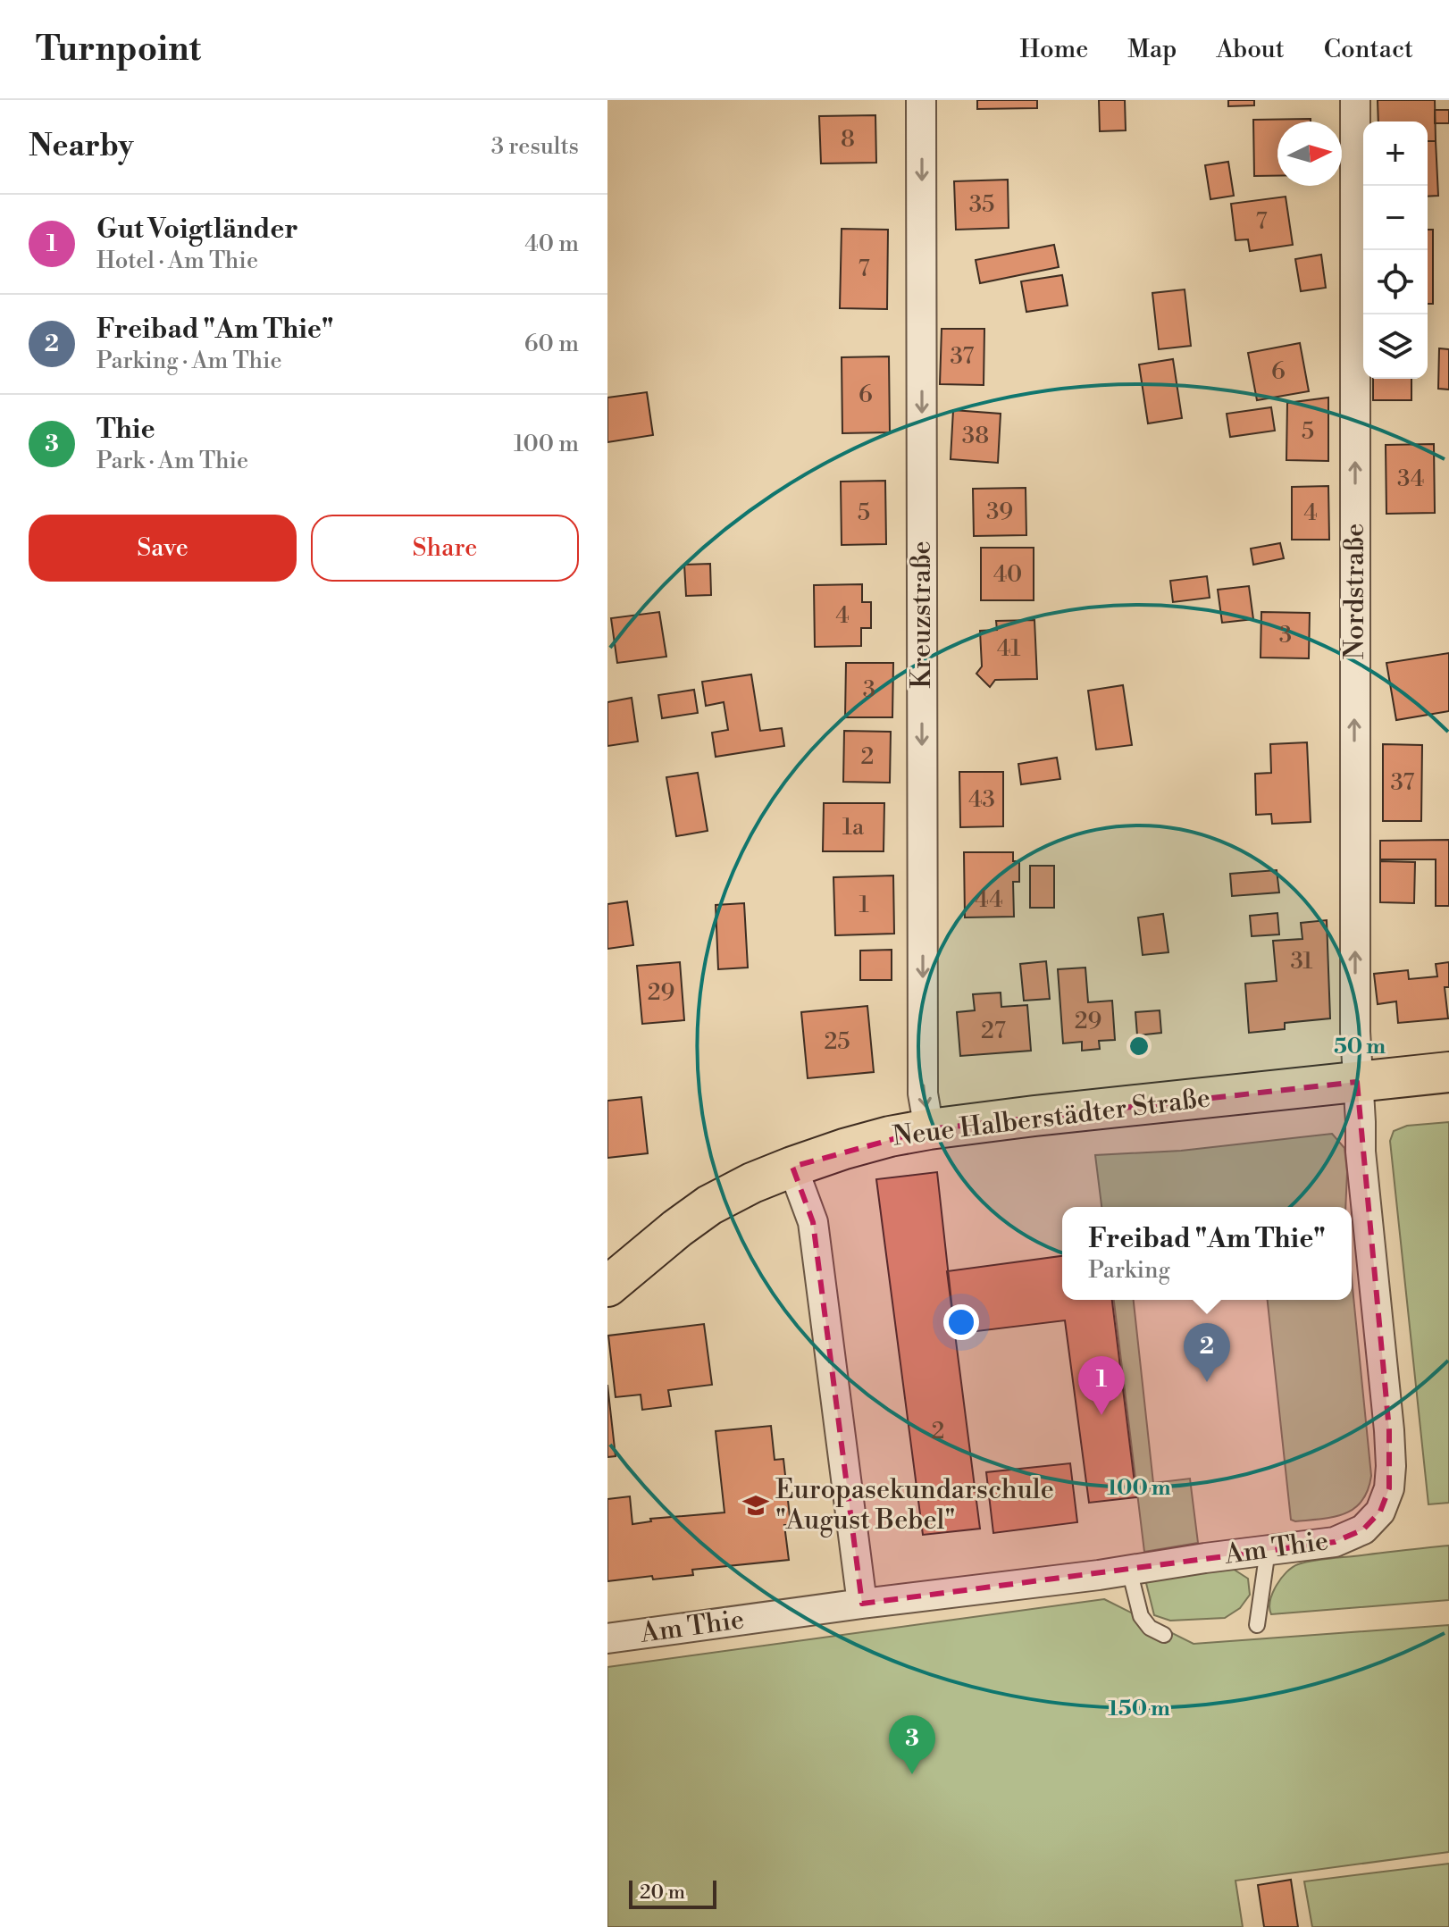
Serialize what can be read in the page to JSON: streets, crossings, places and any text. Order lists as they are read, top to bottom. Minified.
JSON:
{"streets":{"main road":["Neue Halberstädter Straße"],"street":["Nordstraße","Kreuzstraße","Am Thie"]},"crossings":[["Nordstraße","Neue Halberstädter Straße"],["Nordstraße","Am Thie"],["Kreuzstraße","Neue Halberstädter Straße"],["Neue Halberstädter Straße","Am Thie"]],"one_way":["Nordstraße","Kreuzstraße"],"places":{"school or university":["Europasekundarschule \"August Bebel\""]},"house_numbers":["8","35","7","7","37","6","6","5","38","34","39","5","4","40","4","3","41","3","2","37","43","1a","44","1","31","29","29","27","25","2"],"scale_bar":"20 m","north":"right","page":{"header":"Turnpoint","nav":["Home","Map","About","Contact"],"heading":["Nearby","3 results"],"map_buttons":["+","−"],"list":[{"mark":"1","name":"Gut Voigtländer","note":"Hotel · Am Thie","value":"40 m"},{"mark":"2","name":"Freibad \"Am Thie\"","note":"Parking · Am Thie","value":"60 m"},{"mark":"3","name":"Thie","note":"Park · Am Thie","value":"100 m"}],"buttons":["Save","Share"],"popup":["Freibad \"Am Thie\"","Parking"],"pins":["2","1","3"],"scale":"20 m"},"rings":["50 m","100 m","150 m"]}
